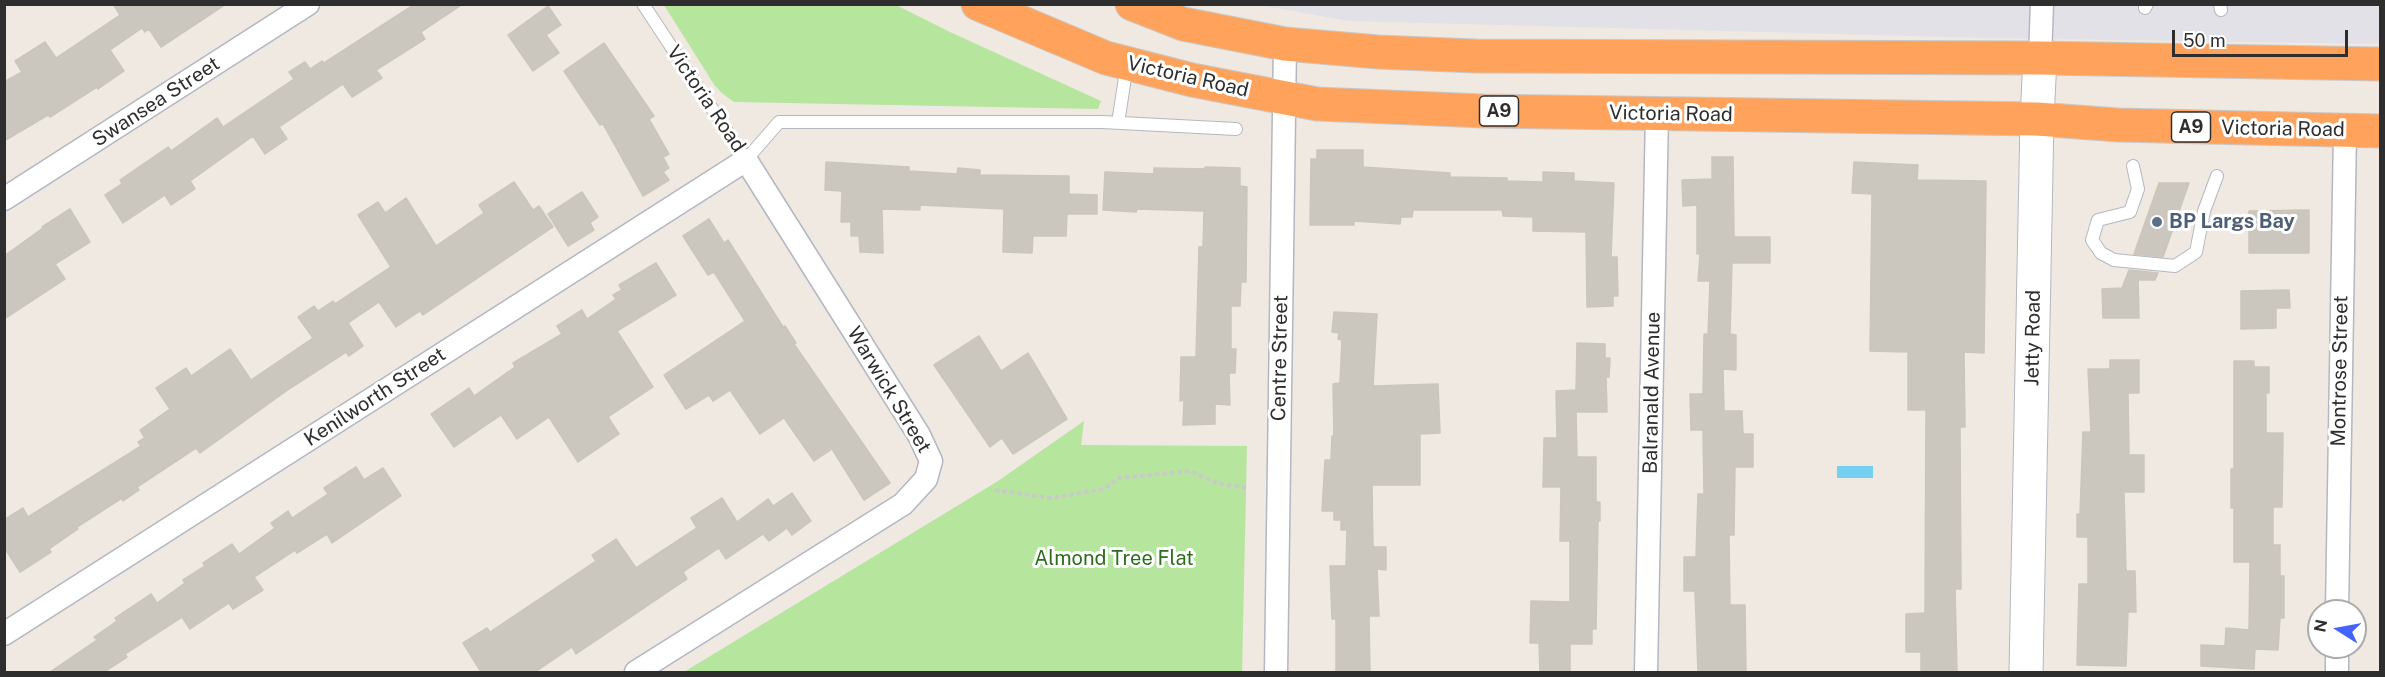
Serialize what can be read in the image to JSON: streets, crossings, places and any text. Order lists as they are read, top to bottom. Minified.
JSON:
{"streets":{"highway":["Victoria Road","A9"],"street":["Swansea Street","Jetty Road","Centre Street","Montrose Street","Warwick Street","Balranald Avenue","Kenilworth Street"]},"crossings":[["Victoria Road","Jetty Road"],["Victoria Road","Centre Street"],["Victoria Road","Montrose Street"],["Victoria Road","Warwick Street"],["Victoria Road","Balranald Avenue"],["Victoria Road","Kenilworth Street"],["Warwick Street","Kenilworth Street"]],"parks":["Almond Tree Flat"],"places":["BP Largs Bay"],"scale_bar":"50 m","north":"left"}
